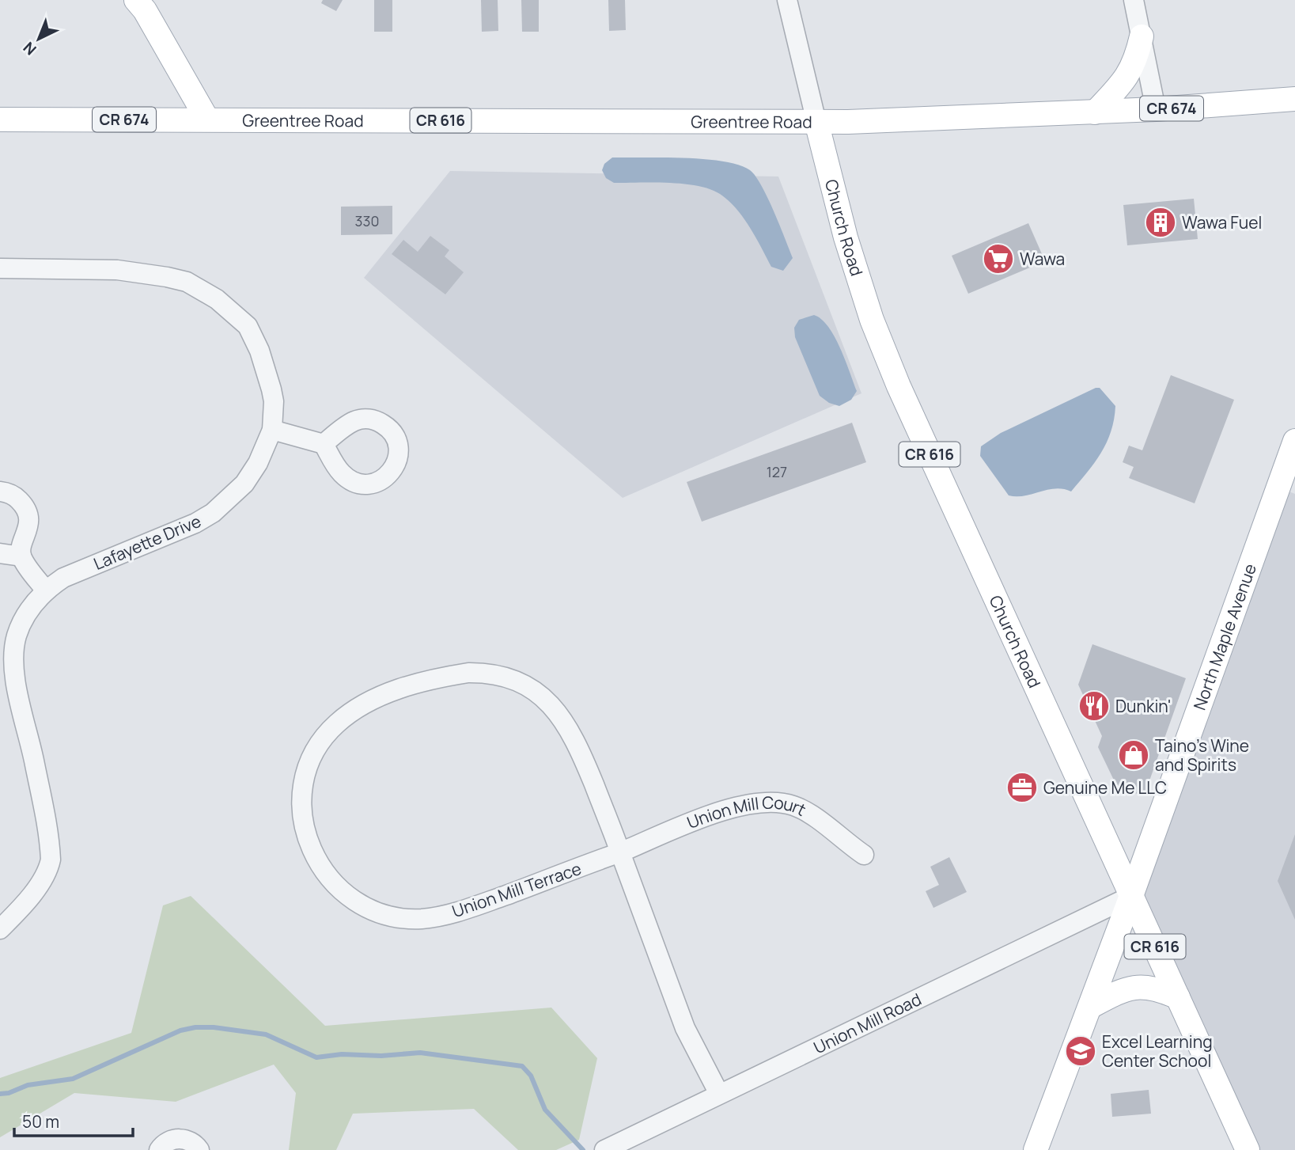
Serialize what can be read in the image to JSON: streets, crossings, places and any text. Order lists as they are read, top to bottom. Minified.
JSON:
{"streets":{"main road":["CR 674","Greentree Road","CR 616","Church Road","North Maple Avenue"],"street":["Lafayette Drive","Union Mill Court","Union Mill Terrace","Union Mill Road"]},"crossings":[["CR 674","Greentree Road"],["Greentree Road","Church Road"],["Church Road","North Maple Avenue"],["Church Road","Union Mill Road"],["North Maple Avenue","Union Mill Road"],["Union Mill Court","Union Mill Terrace"],["Union Mill Terrace","Union Mill Road"]],"places":{"building":["Wawa Fuel"],"supermarket":["Wawa"],"restaurant":["Dunkin'"],"shop":["Taino's Wine and Spirits"],"office":["Genuine Me LLC"],"school or university":["Excel Learning Center School"]},"house_numbers":["330","127"],"scale_bar":"50 m","north":"bottom left"}
